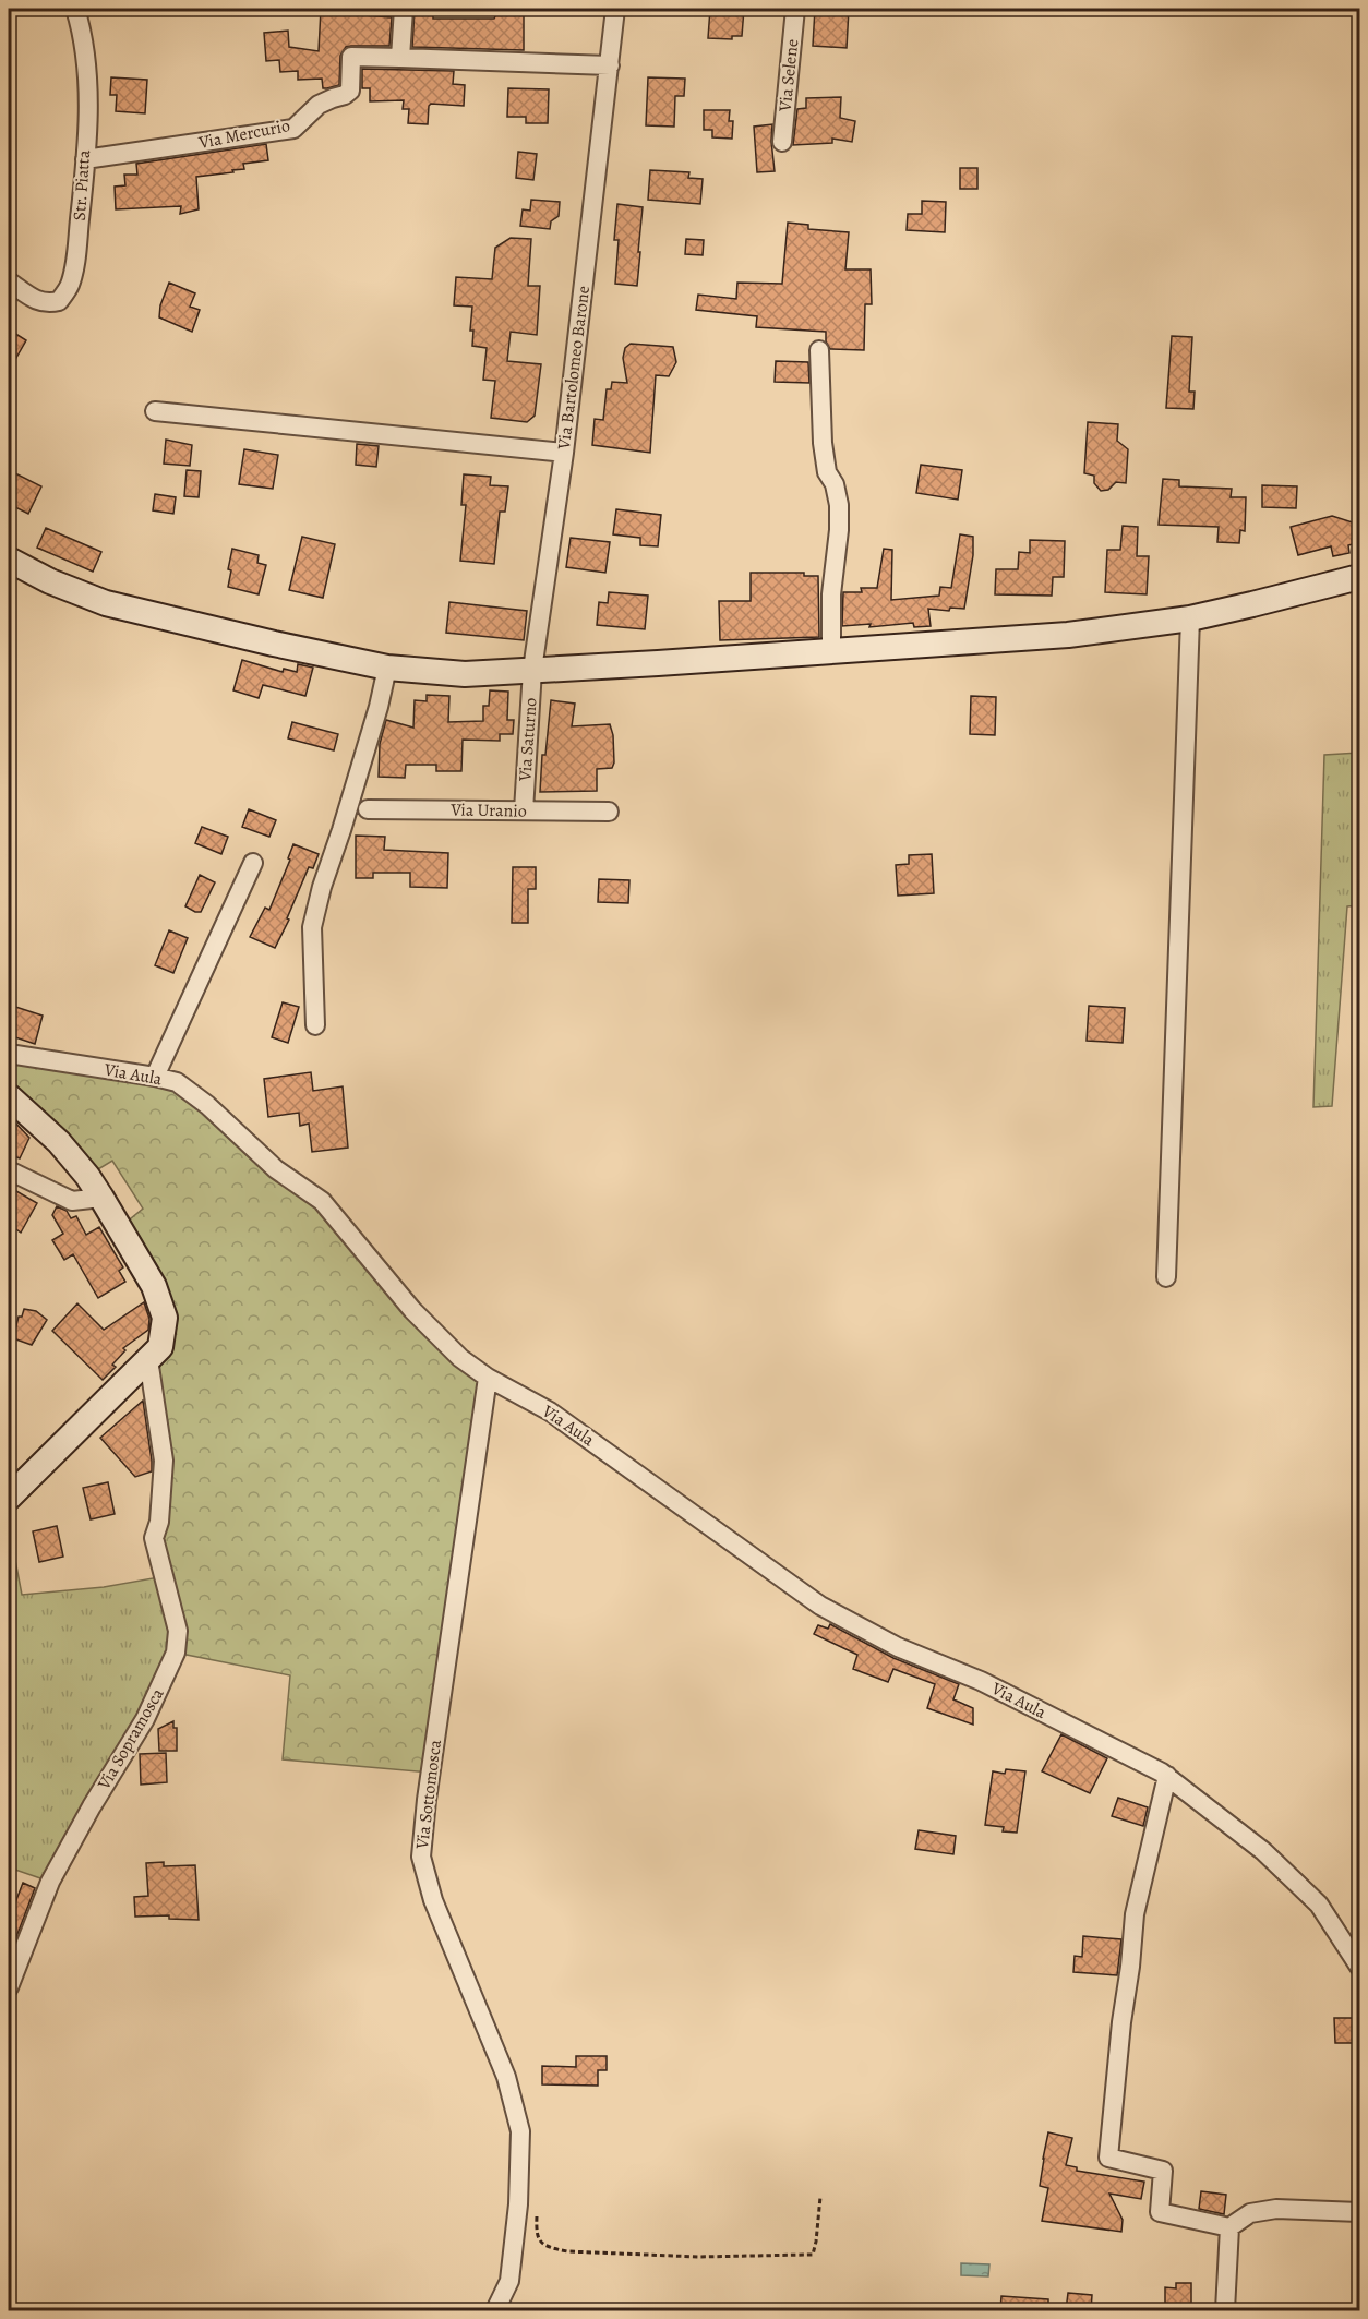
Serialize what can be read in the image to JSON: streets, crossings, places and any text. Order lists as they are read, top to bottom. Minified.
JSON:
{"streets":{"street":["Via Selene","Via Mercurio","Str. Piatta","Via Bartolomeo Barone","Via Saturno","Via Uranio","Via Aula","Via Sopramosca","Via Sottomosca"]},"crossings":[["Via Mercurio","Str. Piatta"],["Via Mercurio","Via Bartolomeo Barone"],["Via Bartolomeo Barone","Via Saturno"],["Via Saturno","Via Uranio"],["Via Aula","Via Sottomosca"]]}
